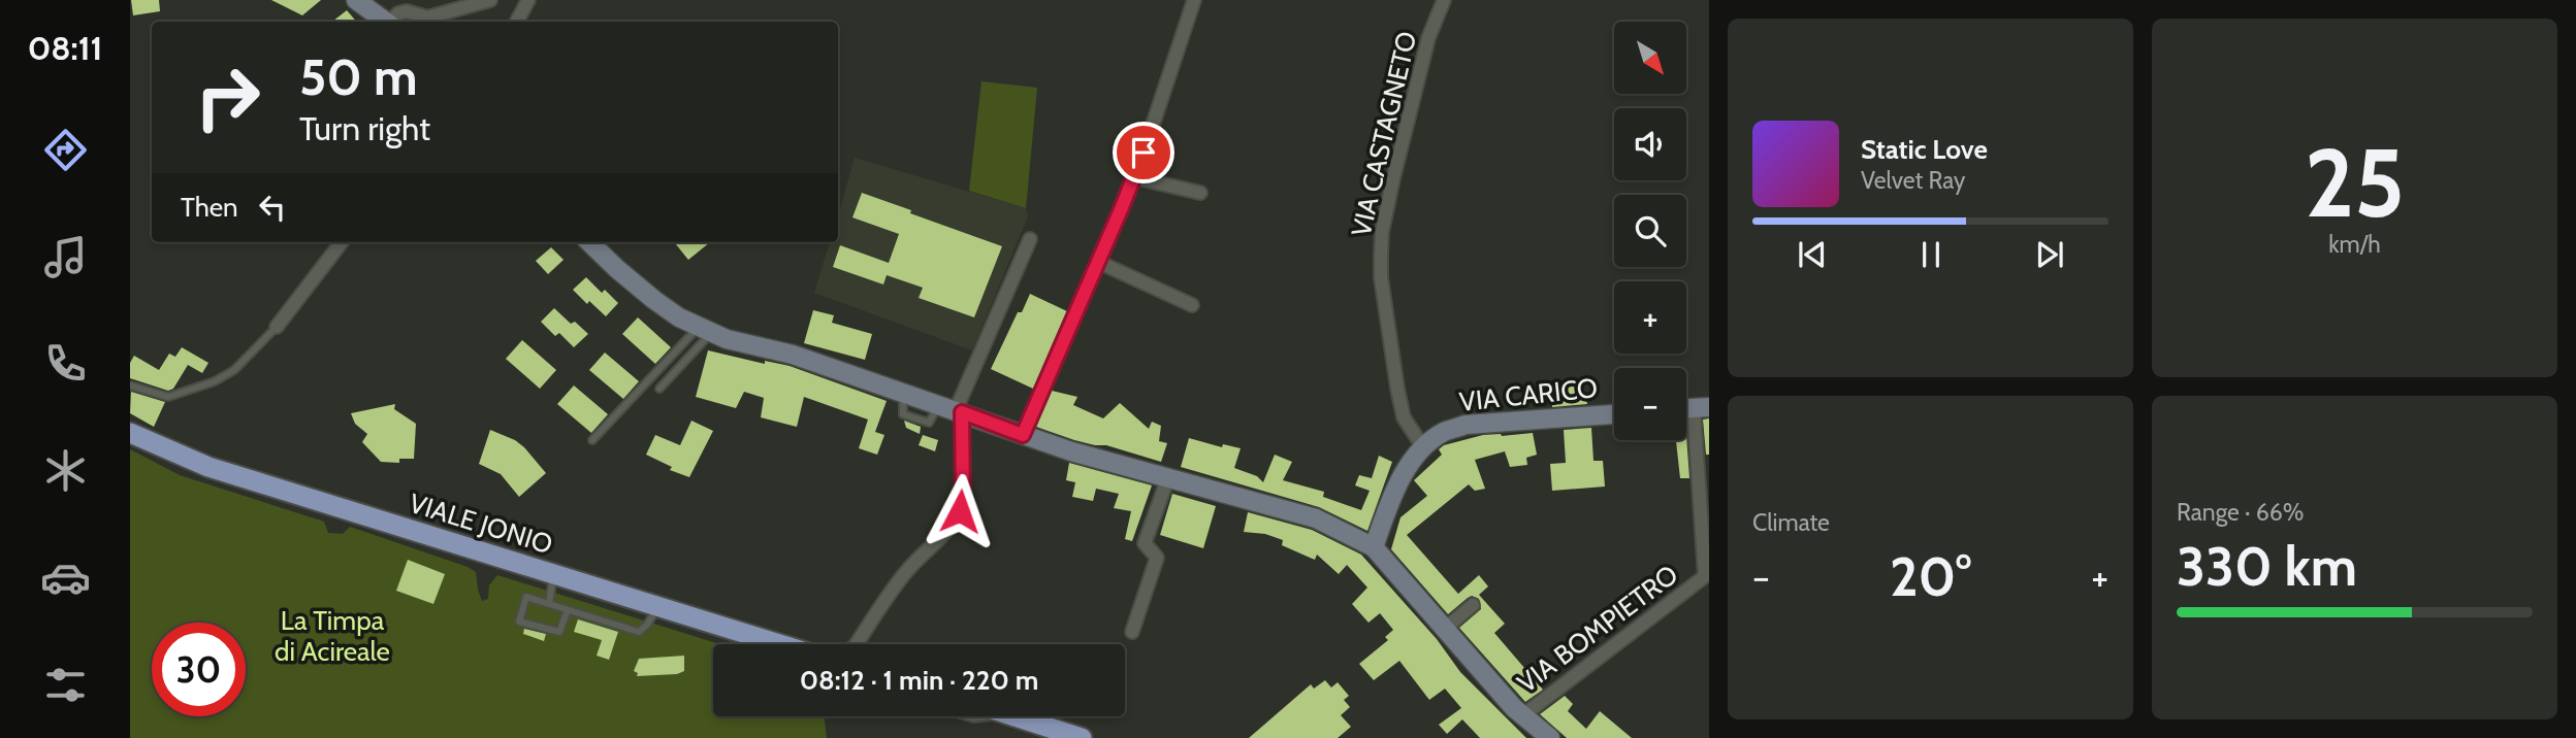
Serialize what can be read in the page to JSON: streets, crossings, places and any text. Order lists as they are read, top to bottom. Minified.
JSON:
{"streets":{"main road":["VIALE JONIO"],"street":["VIA CASTAGNETO","VIA CARICO","VIA BOMPIETRO"]},"crossings":[["VIA CASTAGNETO","VIA CARICO"]],"parks":["La Timpa di Acireale"],"north":"bottom right","page":{"tabs":"08:11","tile":[["25","km/h"],"Climate",["Range · 66%","330 km"]],"map_buttons":["+","−"],"turn":["50 m","Turn right"],"song":["Static Love","Velvet Ray"],"then":"Then","heat":["−","20°","+"],"limit":"30","trip":"08:12 · 1 min · 220 m"}}
